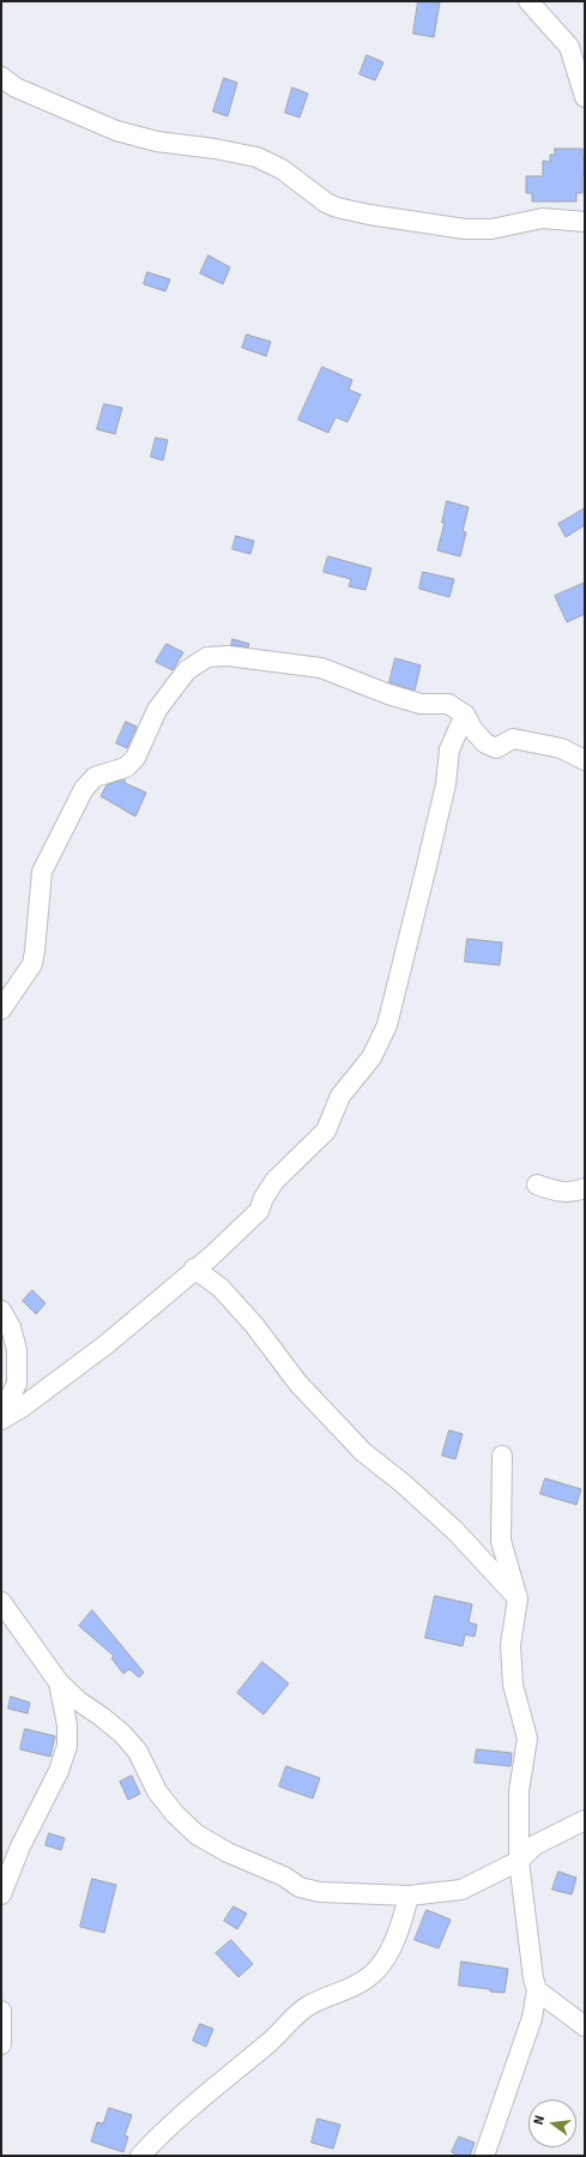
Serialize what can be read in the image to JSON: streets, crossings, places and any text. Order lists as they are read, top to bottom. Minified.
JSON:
{"north":"left"}
